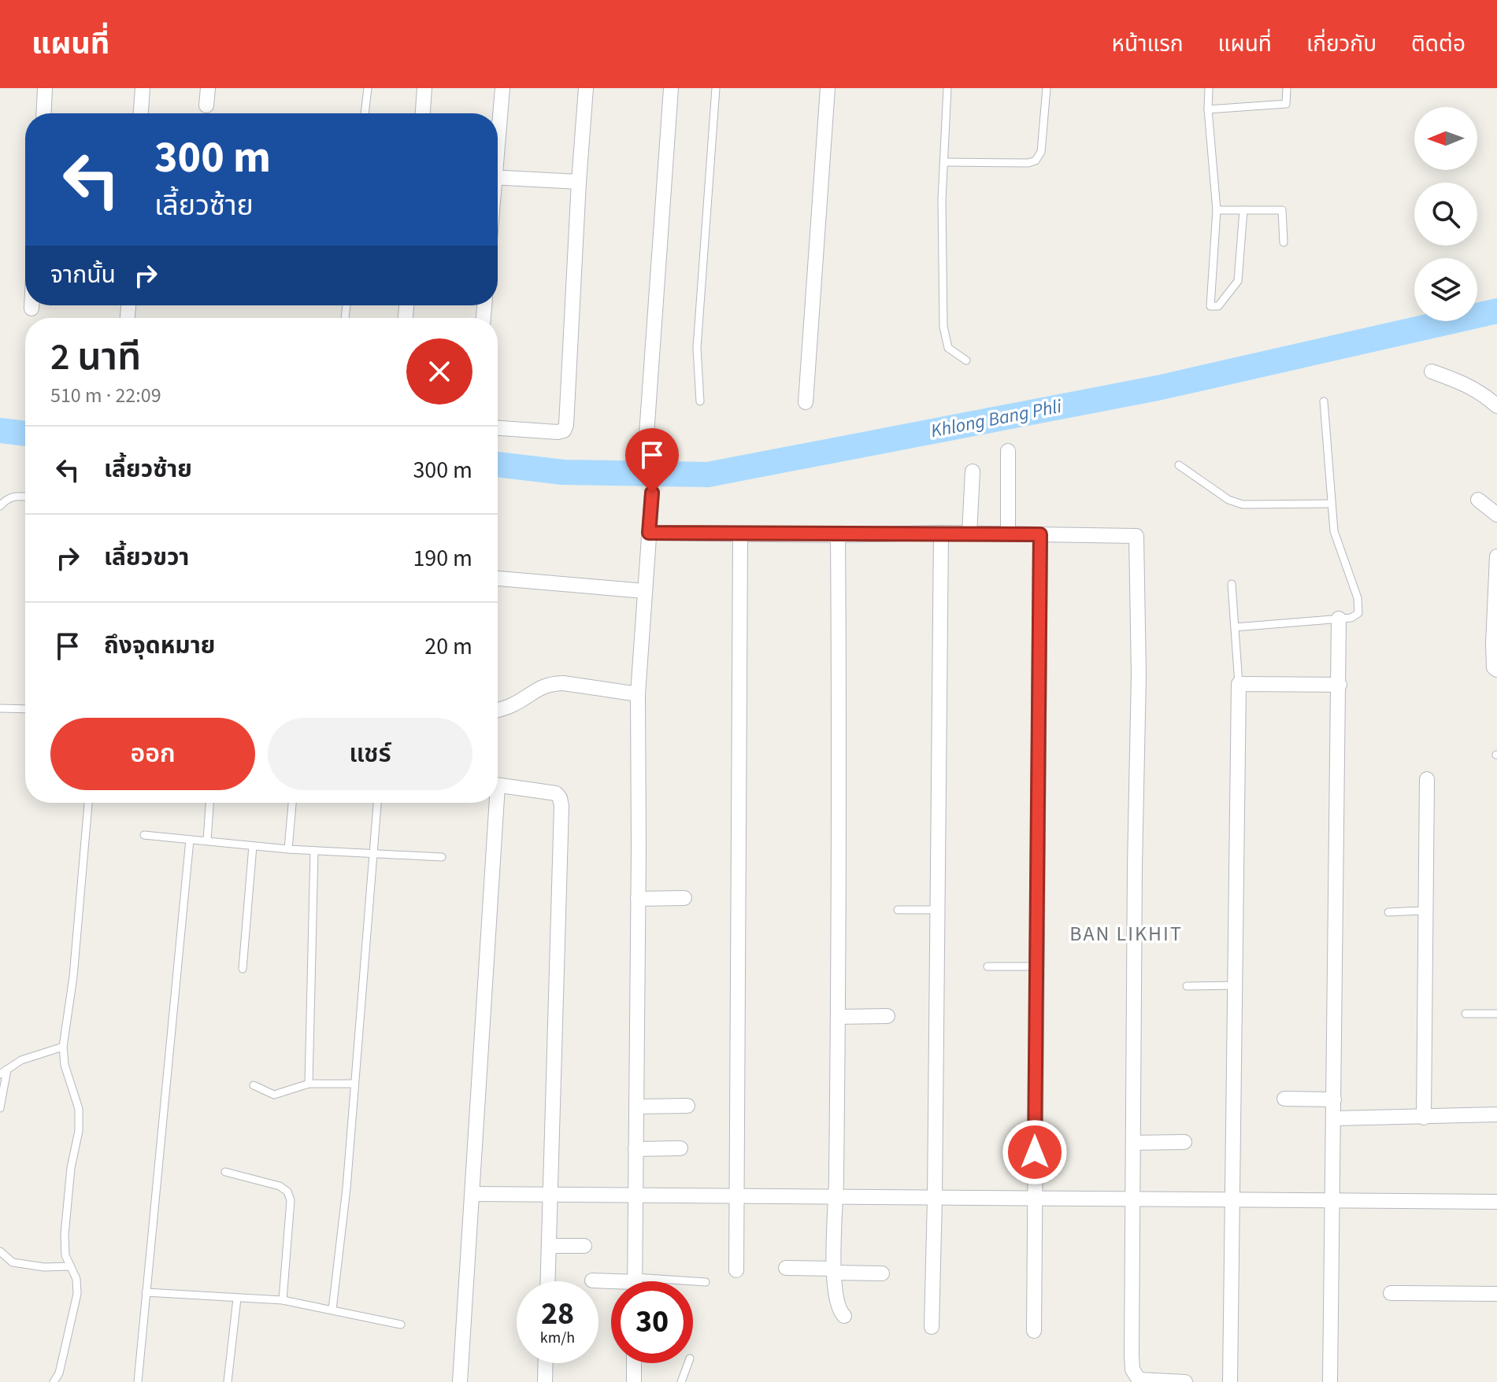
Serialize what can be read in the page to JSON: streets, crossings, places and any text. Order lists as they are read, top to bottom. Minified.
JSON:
{"districts":["BAN LIKHIT"],"water":["Khlong Bang Phli"],"north":"left","page":{"header":"แผนที่","nav":["หน้าแรก","แผนที่","เกี่ยวกับ","ติดต่อ"],"turn":["300 m","เลี้ยวซ้าย"],"then":"จากนั้น","heading":["2 นาที","510 m · 22:09"],"list":[{"name":"เลี้ยวซ้าย","value":"300 m"},{"name":"เลี้ยวขวา","value":"190 m"},{"name":"ถึงจุดหมาย","value":"20 m"}],"buttons":["ออก","แชร์"],"speed":"28 km/h","limit":"30"}}
